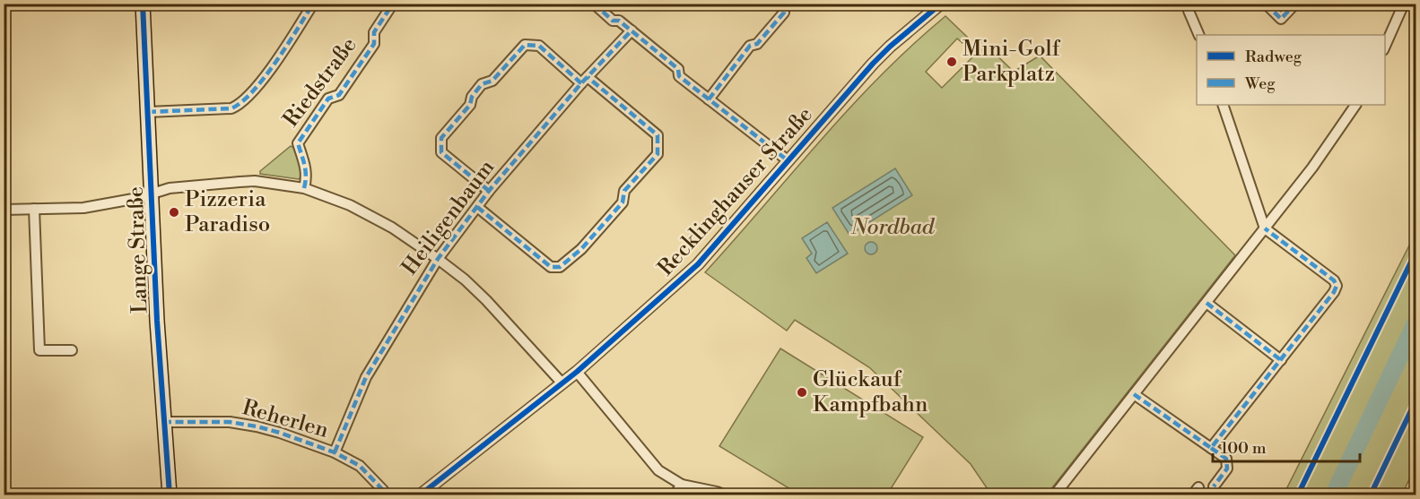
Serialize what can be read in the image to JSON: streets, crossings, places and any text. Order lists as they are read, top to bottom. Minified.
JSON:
{"streets":{"main road":["Lange Straße"],"street":["Riedstraße","Recklinghauser Straße","Heiligenbaum","Reherlen"]},"crossings":[["Heiligenbaum","Reherlen"],["Lange Straße","Reherlen"]],"parks":["Nordbad"],"places":["Mini-Golf Parkplatz","Pizzeria Paradiso","Glückauf Kampfbahn"],"legend":["Radweg","Weg"],"scale_bar":"100 m"}
